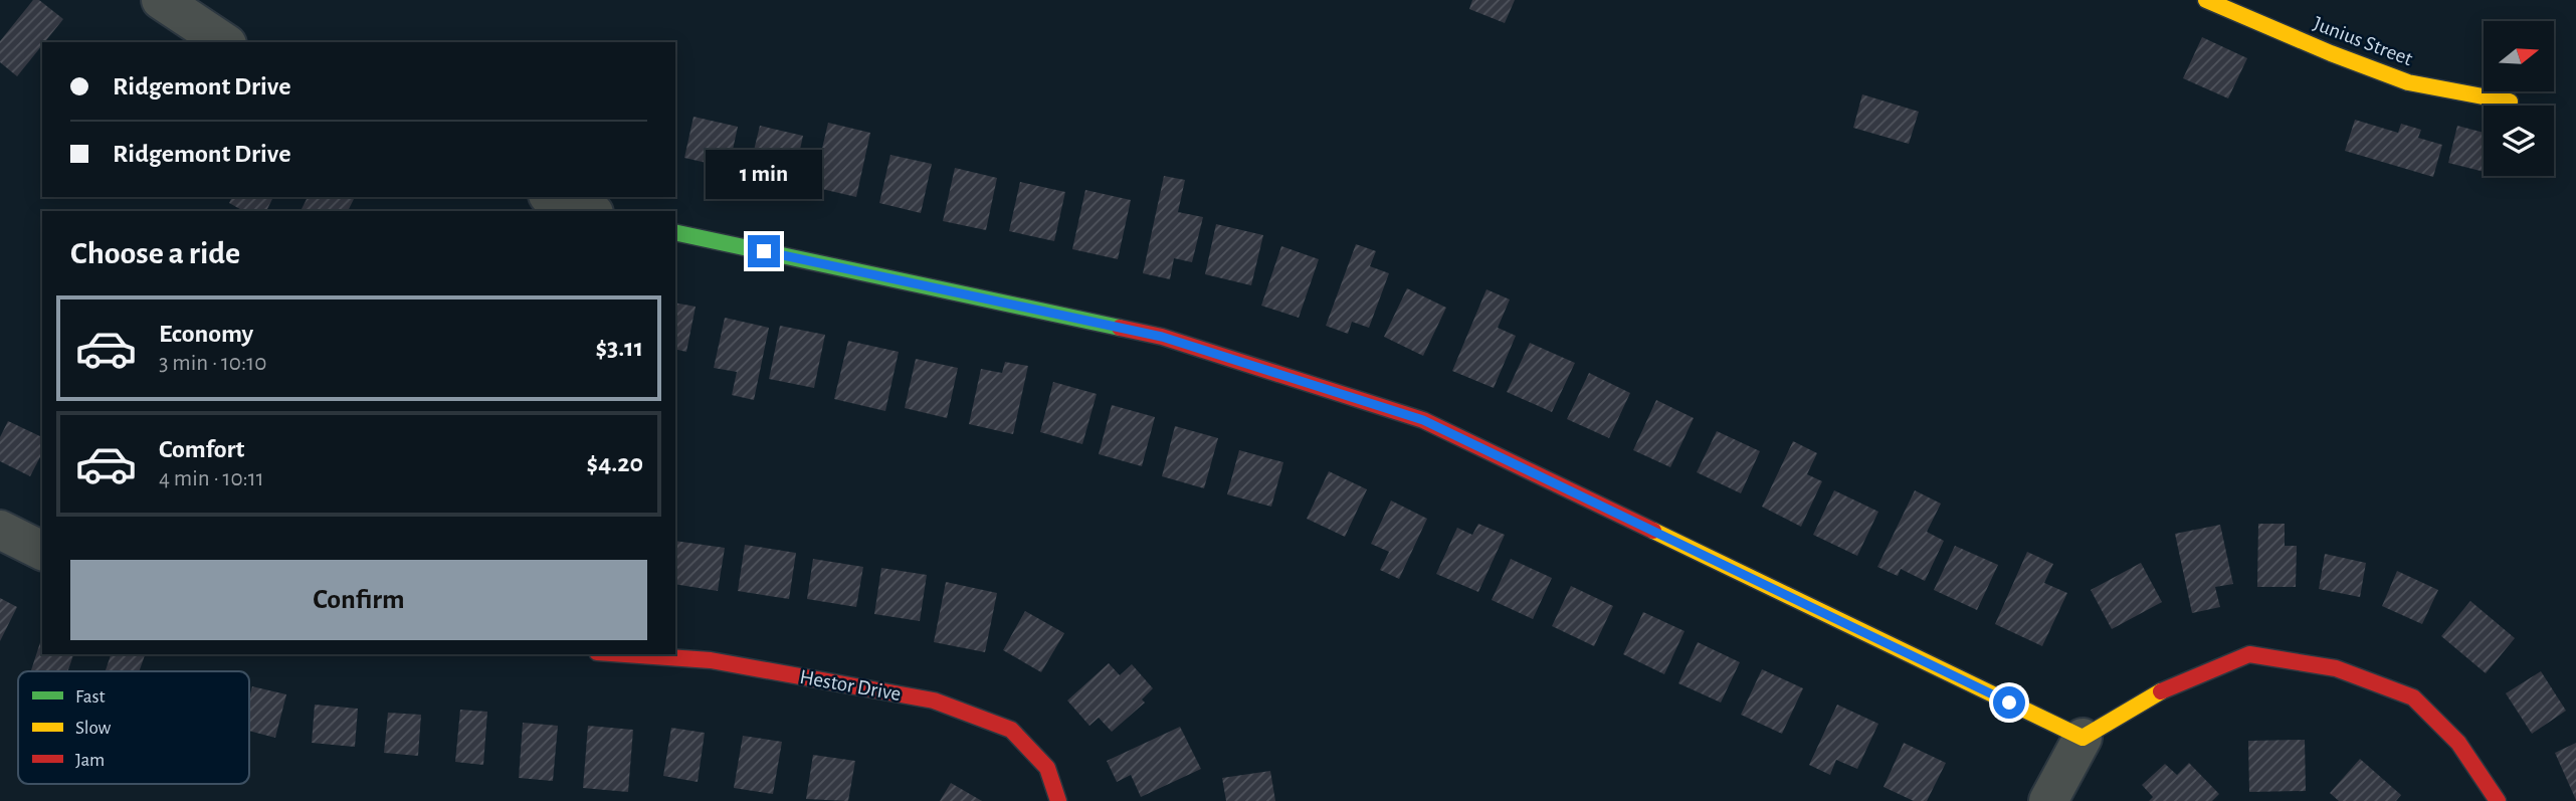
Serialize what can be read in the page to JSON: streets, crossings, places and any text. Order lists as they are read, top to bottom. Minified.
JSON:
{"streets":{"street":["Junius Street","Hestor Drive"]},"legend":["Fast","Slow","Jam"],"north":"right","page":{"banner":["Ridgemont Drive","Ridgemont Drive"],"bubble":"1 min","heading":"Choose a ride","list":[{"name":"Economy","note":"3 min · 10:10","value":"$3.11"},{"name":"Comfort","note":"4 min · 10:11","value":"$4.20"}],"buttons":"Confirm"}}
